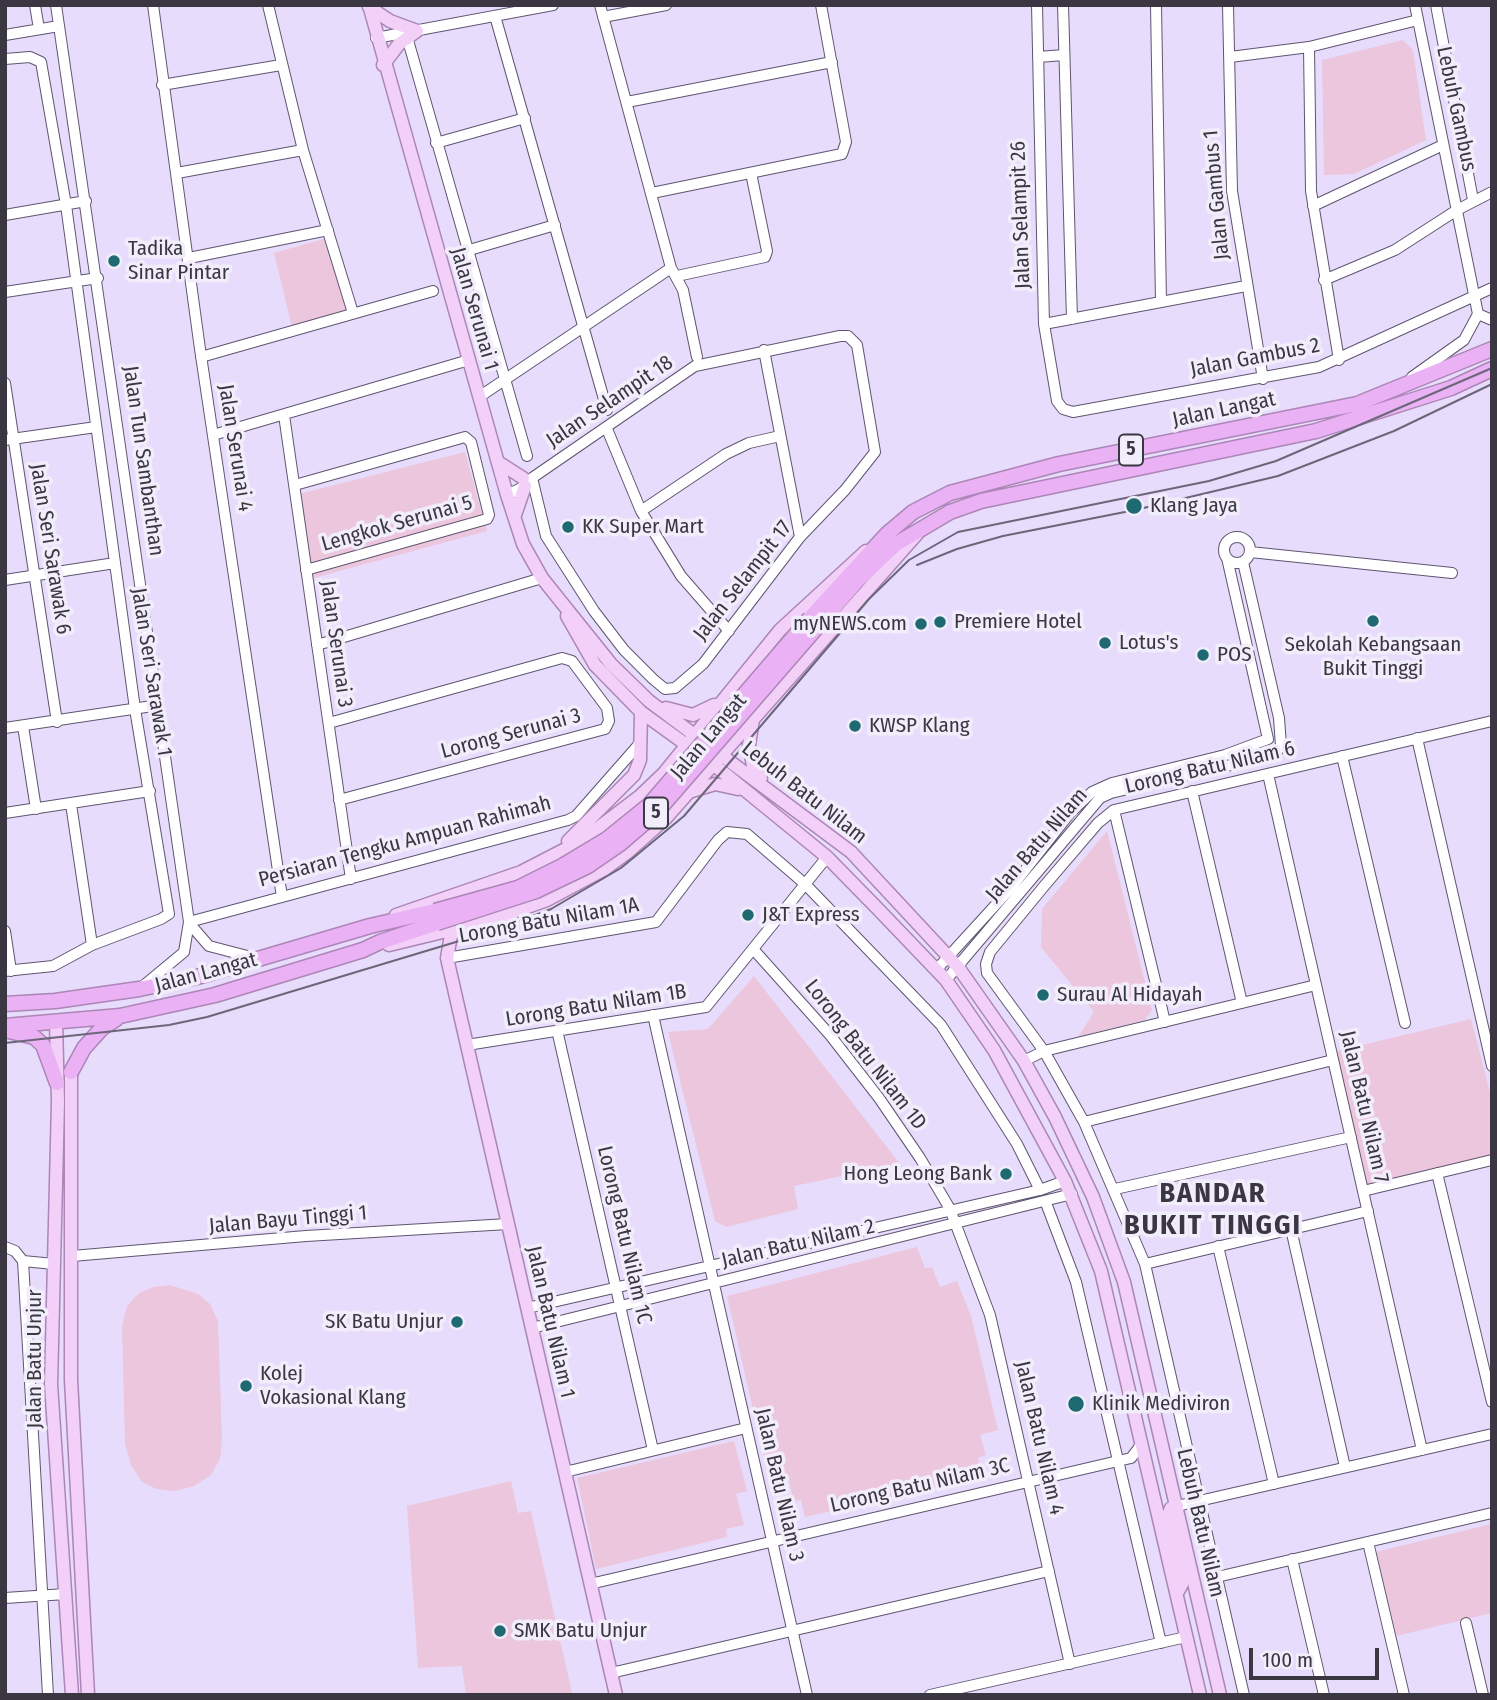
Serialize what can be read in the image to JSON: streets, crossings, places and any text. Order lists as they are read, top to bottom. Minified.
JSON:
{"streets":{"highway":["Jalan Langat","5"],"main road":["Jalan Serunai 1","Lebuh Batu Nilam","Jalan Batu Nilam 1","Jalan Batu Unjur"],"street":["Lebuh Gambus","Jalan Gambus 1","Jalan Selampit 26","Jalan Gambus 2","Jalan Selampit 18","Jalan Serunai 4","Jalan Tun Sambanthan","Lengkok Serunai 5","Jalan Seri Sarawak 6","Jalan Selampit 17","Jalan Serunai 3","Jalan Seri Sarawak 1","Lorong Serunai 3","Lorong Batu Nilam 6","Persiaran Tengku Ampuan Rahimah","Jalan Batu Nilam","Lorong Batu Nilam 1A","Lorong Batu Nilam 1B","Lorong Batu Nilam 1D","Jalan Batu Nilam 7","Jalan Bayu Tinggi 1","Lorong Batu Nilam 1C","Jalan Batu Nilam 2","Jalan Batu Nilam 4","Jalan Batu Nilam 3","Lorong Batu Nilam 3C"]},"crossings":[["Lebuh Gambus","Jalan Gambus 2"],["Jalan Gambus 1","Jalan Gambus 2"],["Jalan Selampit 26","Jalan Gambus 2"],["Jalan Serunai 1","Jalan Selampit 18"],["Jalan Serunai 1","Lebuh Batu Nilam"],["Jalan Selampit 18","Jalan Selampit 17"],["Jalan Langat","5"],["Jalan Langat","Lebuh Batu Nilam"],["Jalan Langat","Jalan Batu Unjur"],["Jalan Serunai 4","Persiaran Tengku Ampuan Rahimah"],["5","Jalan Tun Sambanthan"],["5","Jalan Batu Unjur"],["Jalan Tun Sambanthan","Persiaran Tengku Ampuan Rahimah"],["Lengkok Serunai 5","Jalan Serunai 3"],["Jalan Serunai 3","Lorong Serunai 3"],["Jalan Serunai 3","Persiaran Tengku Ampuan Rahimah"],["Lorong Batu Nilam 6","Jalan Batu Nilam 7"],["Lebuh Batu Nilam","Jalan Batu Nilam"],["Lebuh Batu Nilam","Lorong Batu Nilam 1B"],["Lebuh Batu Nilam","Jalan Batu Nilam 2"],["Lorong Batu Nilam 1A","Lorong Batu Nilam 1B"],["Lorong Batu Nilam 1A","Jalan Batu Nilam 1"],["Lorong Batu Nilam 1B","Lorong Batu Nilam 1D"],["Lorong Batu Nilam 1B","Lorong Batu Nilam 1C"],["Lorong Batu Nilam 1B","Jalan Batu Nilam 1"],["Lorong Batu Nilam 1D","Jalan Batu Nilam 2"],["Lorong Batu Nilam 1D","Jalan Batu Nilam 4"],["Jalan Bayu Tinggi 1","Jalan Batu Nilam 1"],["Jalan Bayu Tinggi 1","Jalan Batu Unjur"],["Lorong Batu Nilam 1C","Jalan Batu Nilam 2"],["Jalan Batu Nilam 2","Jalan Batu Nilam 1"],["Jalan Batu Nilam 2","Jalan Batu Nilam 4"],["Jalan Batu Nilam 2","Jalan Batu Nilam 3"],["Jalan Batu Nilam 1","Lorong Batu Nilam 3C"],["Jalan Batu Nilam 4","Lorong Batu Nilam 3C"],["Jalan Batu Nilam 3","Lorong Batu Nilam 3C"]],"districts":["BANDAR BUKIT TINGGI"],"places":["Tadika Sinar Pintar","Klang Jaya","KK Super Mart","Sekolah Kebangsaan Bukit Tinggi","Premiere Hotel","myNEWS.com","Lotus's","POS","KWSP Klang","J&T Express","Surau Al Hidayah","Hong Leong Bank","SK Batu Unjur","Kolej Vokasional Klang","Klinik Mediviron","SMK Batu Unjur"],"scale_bar":"100 m"}
